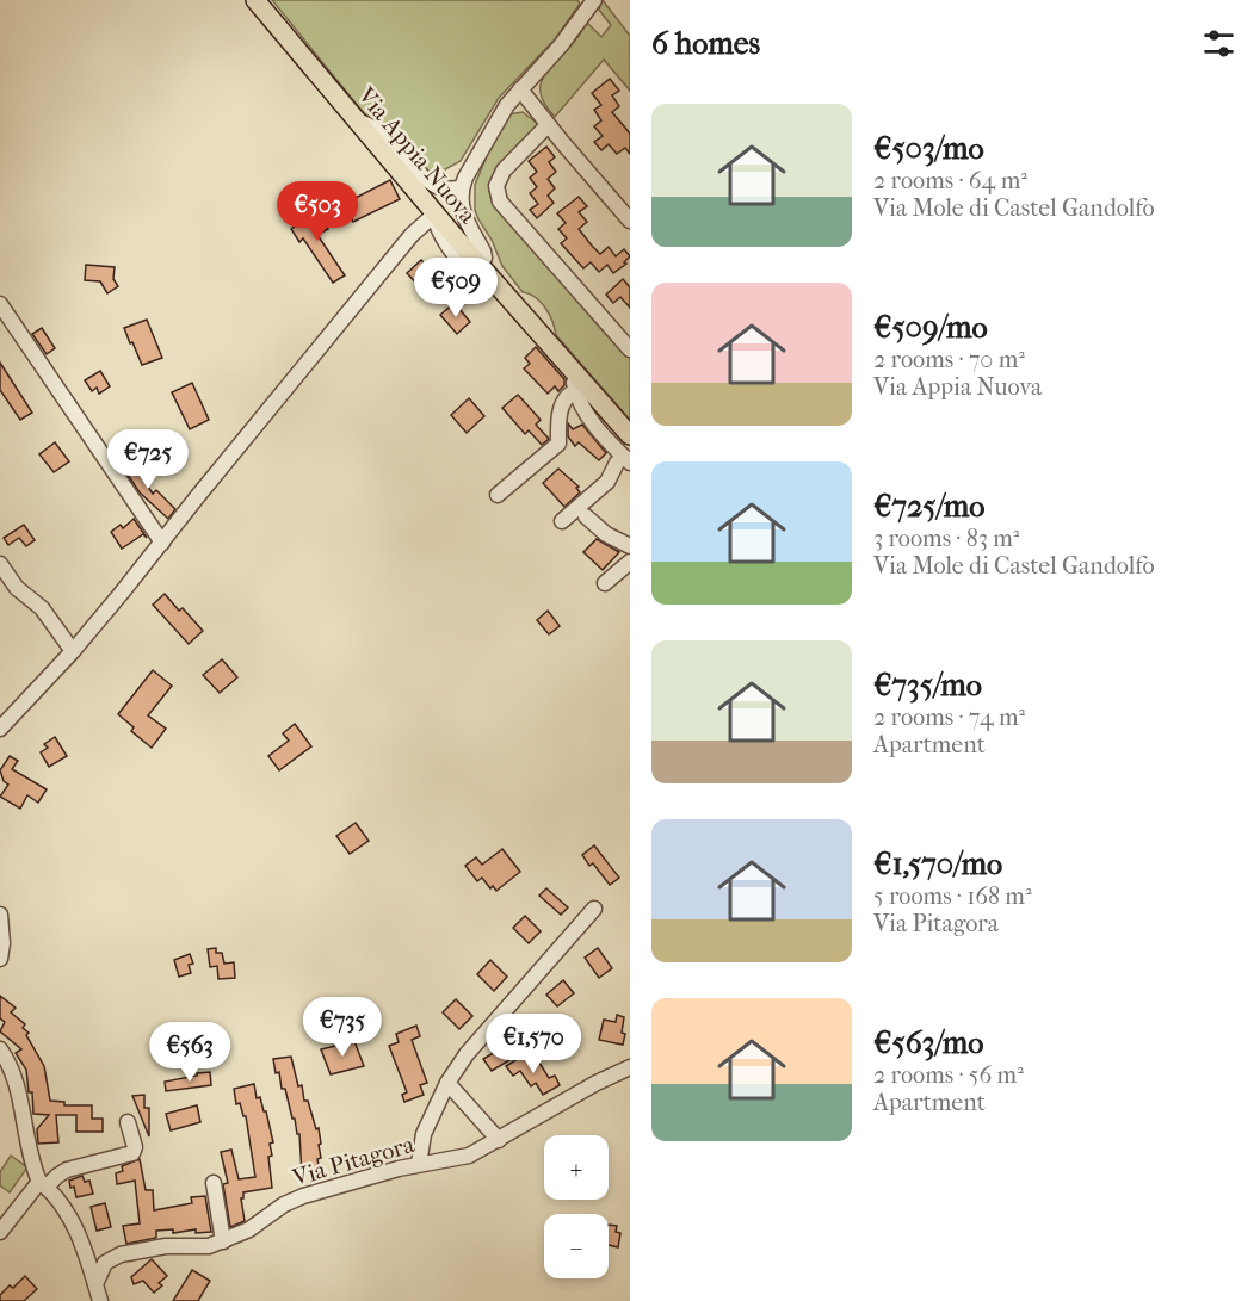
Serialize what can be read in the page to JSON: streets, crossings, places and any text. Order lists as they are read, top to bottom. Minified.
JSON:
{"streets":{"main road":["Via Appia Nuova"],"street":["Via Pitagora"]},"page":{"heading":"6 homes","list":[{"name":"€503/mo","note":"2 rooms · 64 m² · Via Mole di Castel Gandolfo"},{"name":"€509/mo","note":"2 rooms · 70 m² · Via Appia Nuova"},{"name":"€725/mo","note":"3 rooms · 83 m² · Via Mole di Castel Gandolfo"},{"name":"€735/mo","note":"2 rooms · 74 m² · Apartment"},{"name":"€1,570/mo","note":"5 rooms · 168 m² · Via Pitagora"},{"name":"€563/mo","note":"2 rooms · 56 m² · Apartment"}],"price":["€503","€509","€725","€735","€1,570","€563"],"map_buttons":["+","−"]}}
